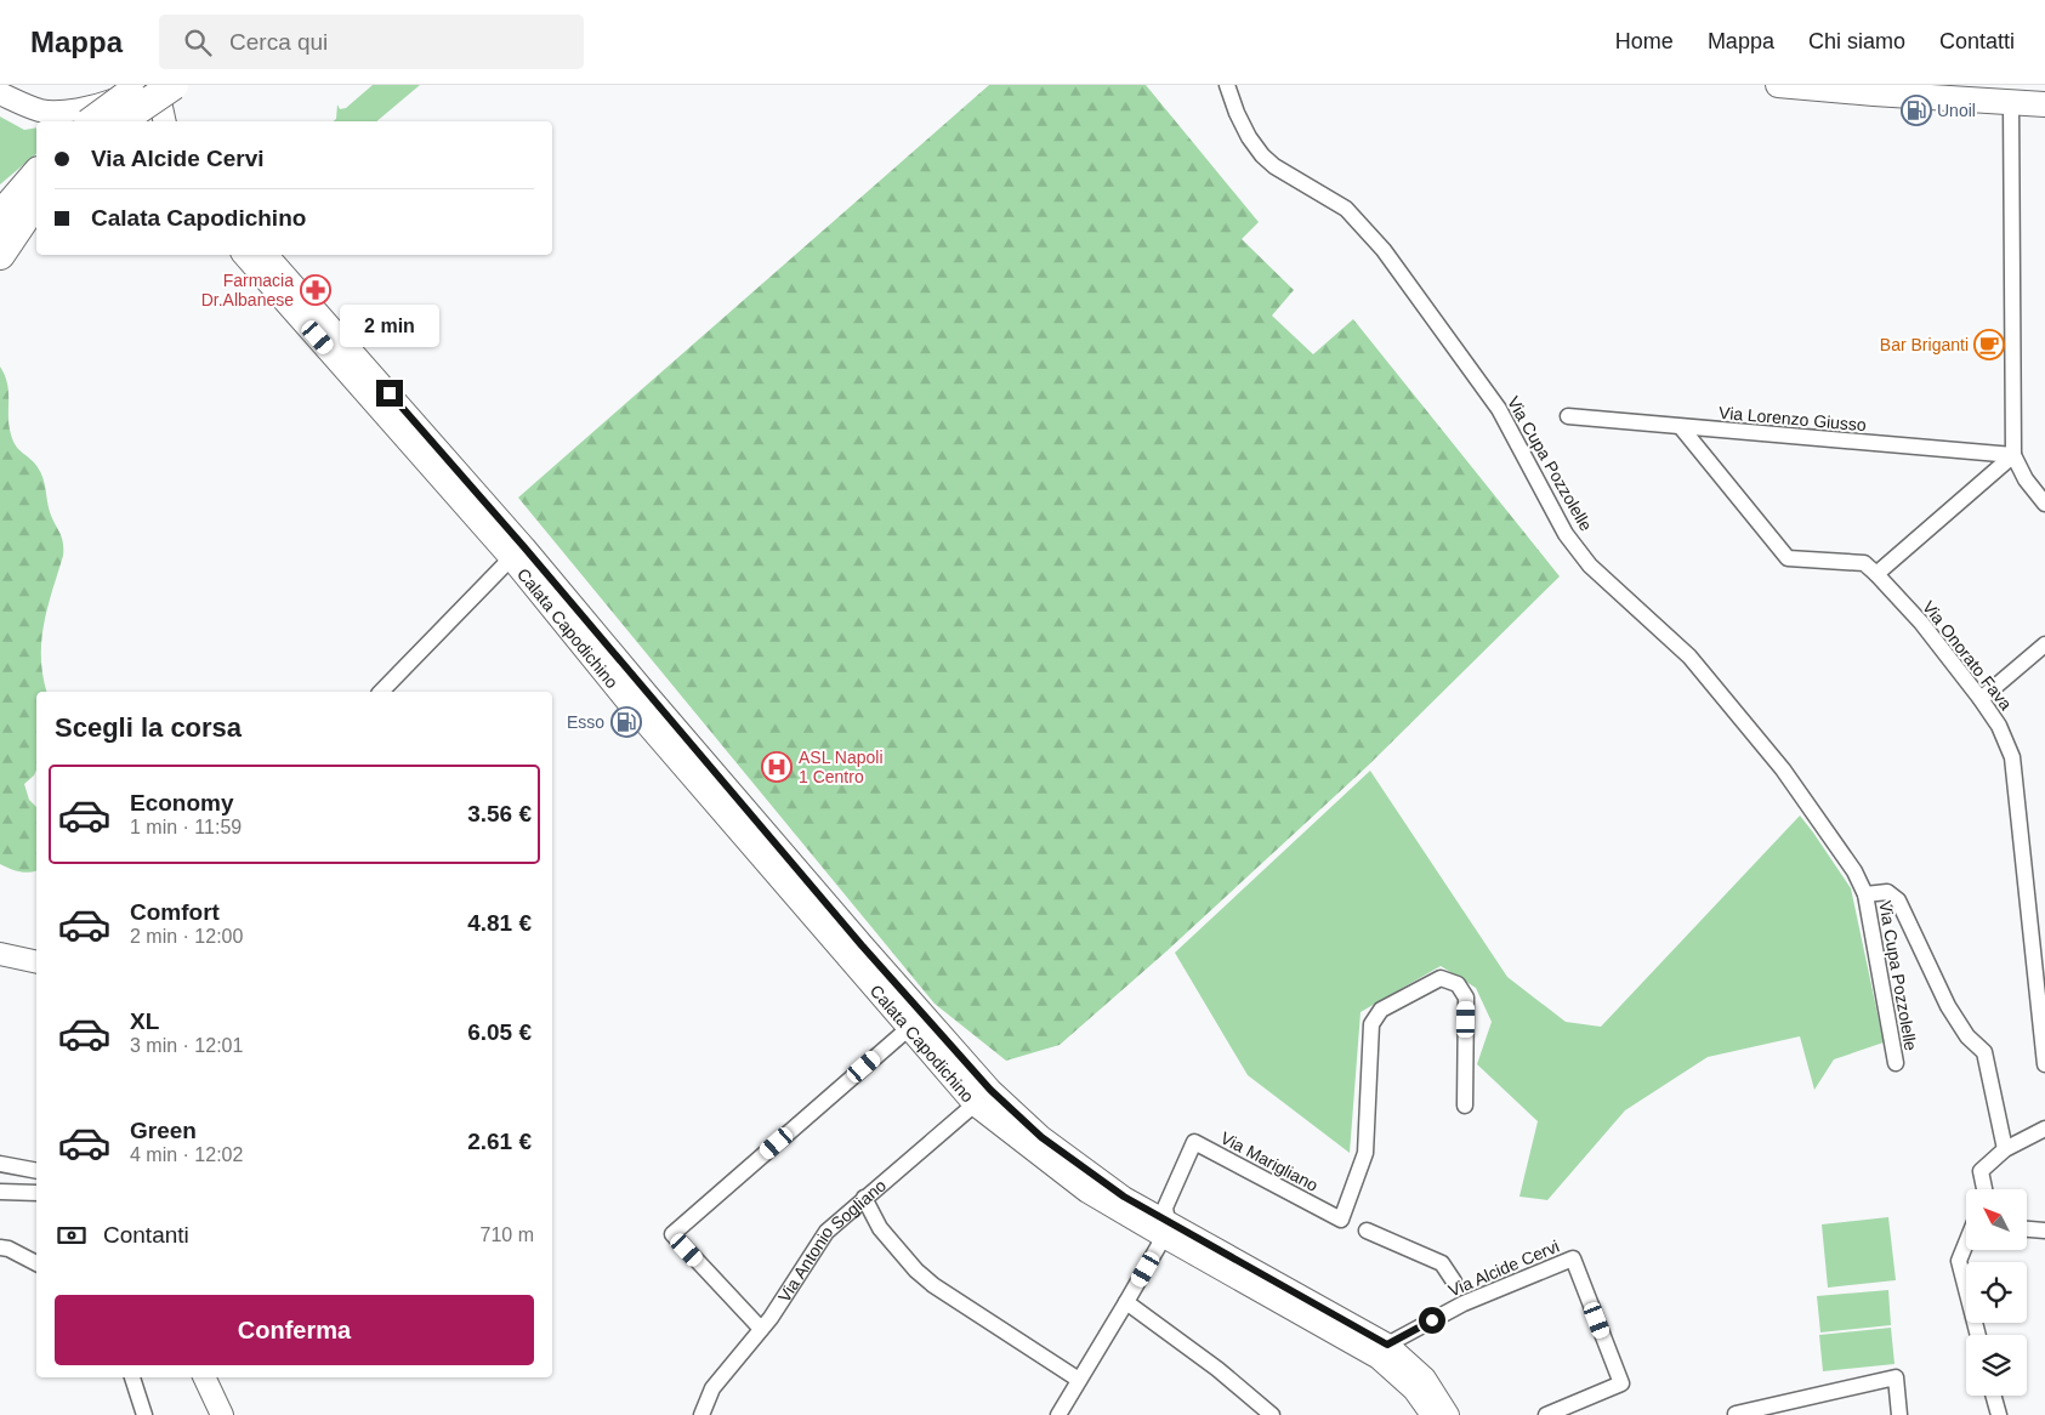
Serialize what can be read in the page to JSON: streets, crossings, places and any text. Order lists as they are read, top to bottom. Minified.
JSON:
{"streets":{"main road":["Calata Capodichino"],"street":["Via Lorenzo Giusso","Via Cupa Pozzolelle","Via Onorato Fava","Via Marigliano","Via Antonio Sogliano","Via Alcide Cervi"]},"crossings":[["Via Lorenzo Giusso","Via Onorato Fava"],["Calata Capodichino","Via Marigliano"],["Calata Capodichino","Via Antonio Sogliano"],["Calata Capodichino","Via Alcide Cervi"]],"places":{"fuel station":["Unoil","Esso"],"pharmacy":["Farmacia Dr.Albanese"],"cafe":["Bar Briganti"],"hospital":["ASL Napoli 1 Centro"]},"north":"top left","page":{"header":"Mappa","search":"Cerca qui","nav":["Home","Mappa","Chi siamo","Contatti"],"banner":["Via Alcide Cervi","Calata Capodichino"],"bubble":"2 min","heading":"Scegli la corsa","list":[{"name":"Economy","note":"1 min · 11:59","value":"3.56 €"},{"name":"Comfort","note":"2 min · 12:00","value":"4.81 €"},{"name":"XL","note":"3 min · 12:01","value":"6.05 €"},{"name":"Green","note":"4 min · 12:02","value":"2.61 €"}],"pay":["Contanti","710 m"],"buttons":"Conferma"}}
